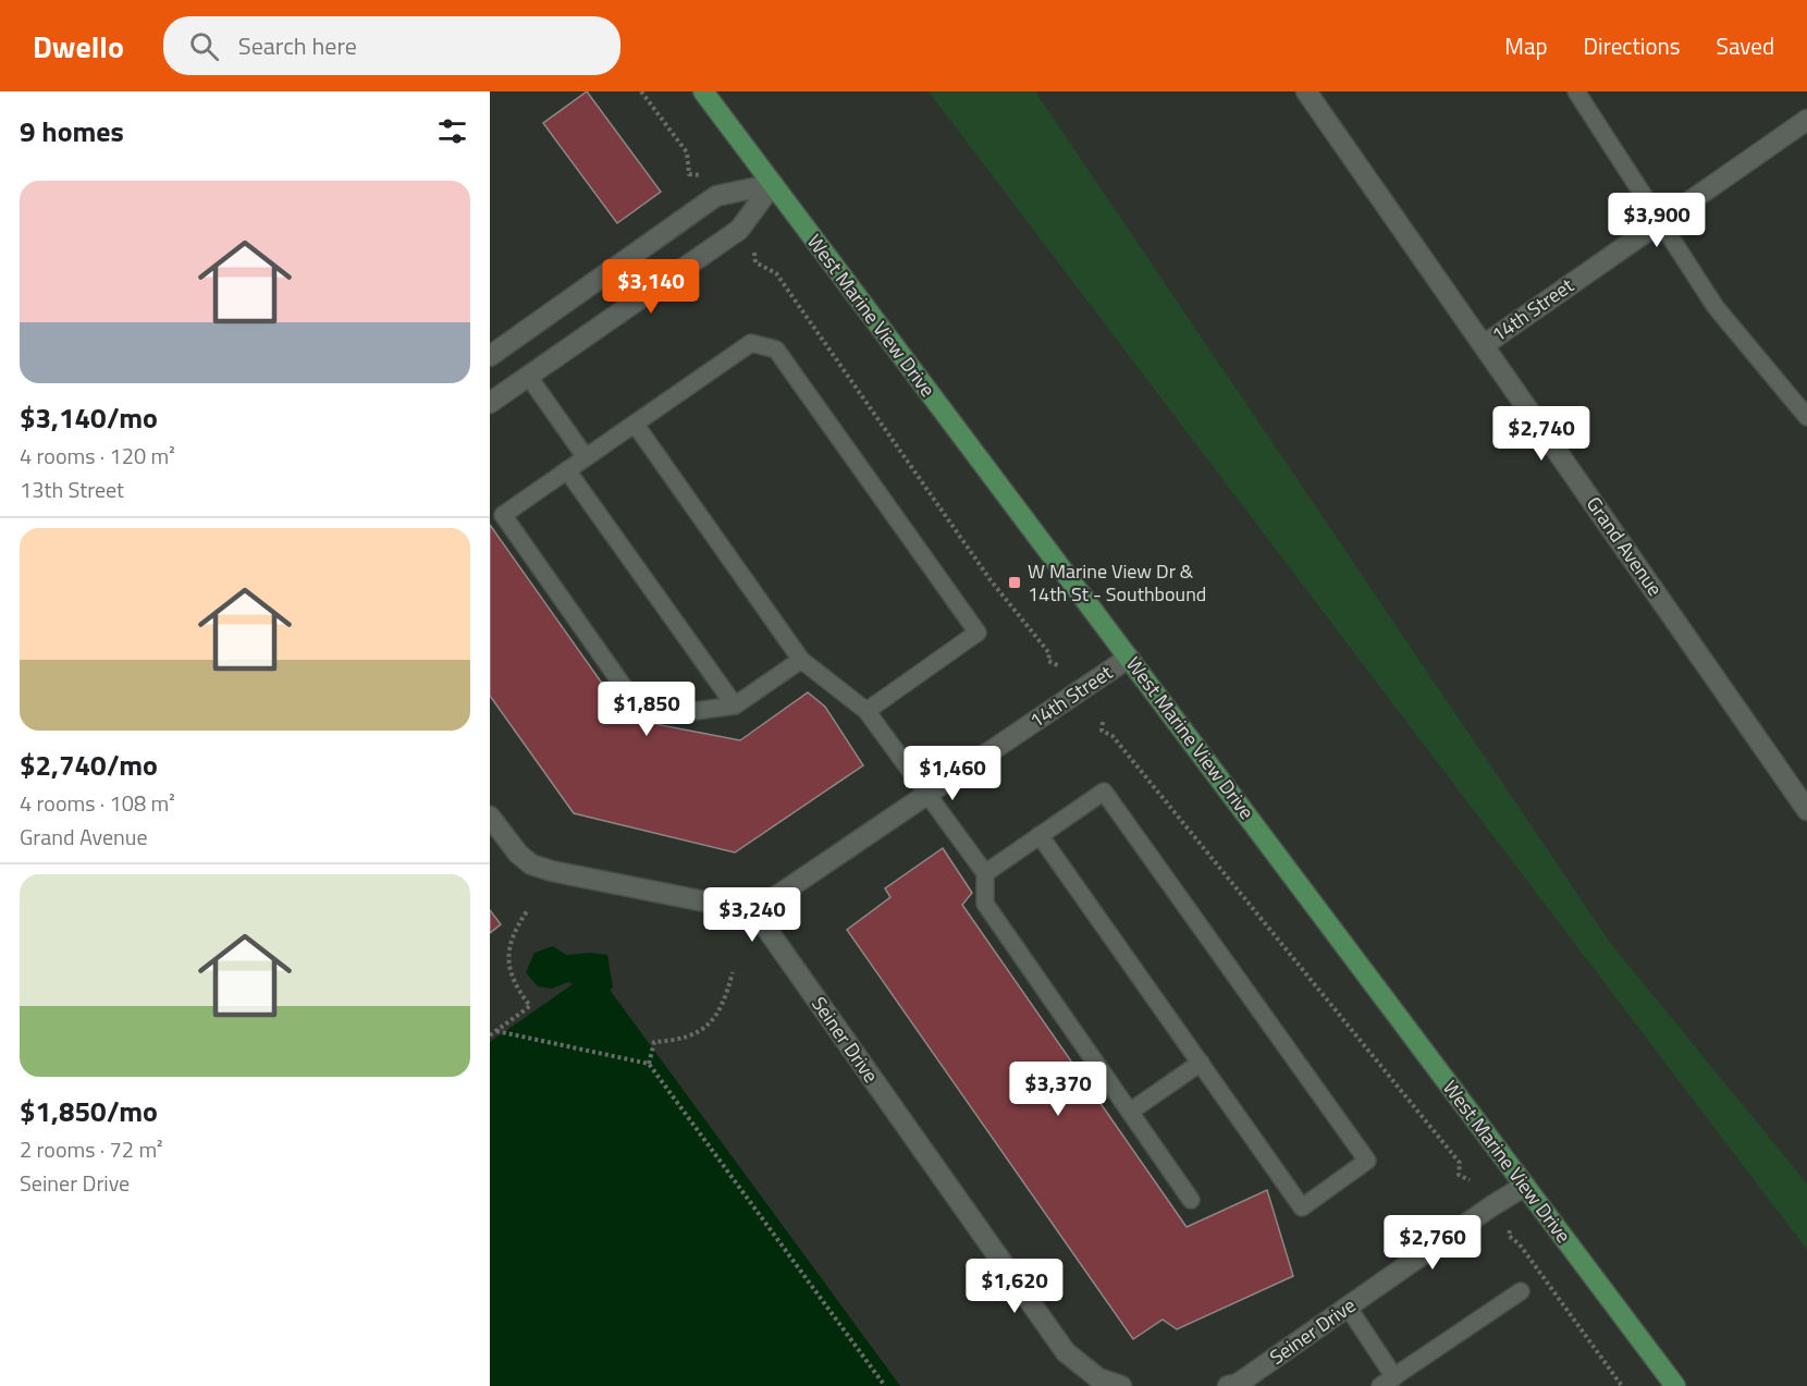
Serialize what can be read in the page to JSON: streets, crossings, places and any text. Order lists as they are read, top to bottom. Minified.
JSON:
{"streets":{"main road":["West Marine View Drive"],"street":["14th Street","Grand Avenue","Seiner Drive"]},"crossings":[["14th Street","West Marine View Drive"],["14th Street","Grand Avenue"],["14th Street","Seiner Drive"],["West Marine View Drive","Seiner Drive"]],"places":{"transit":["W Marine View Dr & 14th St - Southbound"]},"page":{"header":"Dwello","search":"Search here","nav":["Map","Directions","Saved"],"heading":"9 homes","list":[{"name":"$3,140/mo","note":"4 rooms · 120 m² · 13th Street"},{"name":"$2,740/mo","note":"4 rooms · 108 m² · Grand Avenue"},{"name":"$1,850/mo","note":"2 rooms · 72 m² · Seiner Drive"}],"price":["$3,900","$3,140","$2,740","$1,850","$1,460","$3,240","$3,370","$2,760","$1,620"]}}
